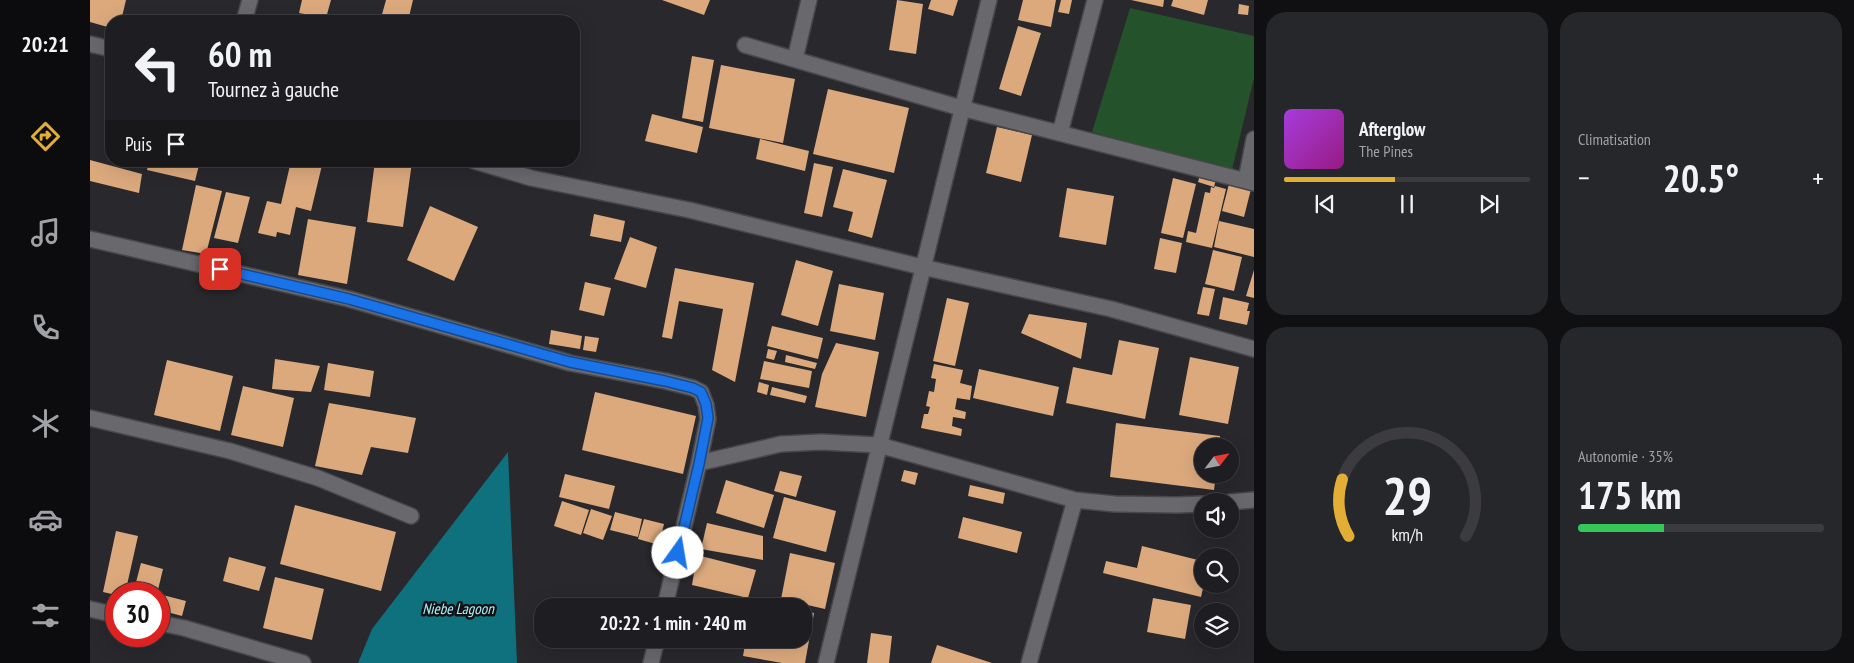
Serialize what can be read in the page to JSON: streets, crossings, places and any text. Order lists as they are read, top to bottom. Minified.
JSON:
{"water":["Niebe Lagoon"],"north":"top right","page":{"tabs":"20:21","tile":["Climatisation",["Autonomie · 35%","175 km"]],"turn":["60 m","Tournez à gauche"],"song":["Afterglow","The Pines"],"then":"Puis","heat":["−","20.5°","+"],"limit":"30","trip":"20:22 · 1 min · 240 m","gauge":["29","km/h"]}}
